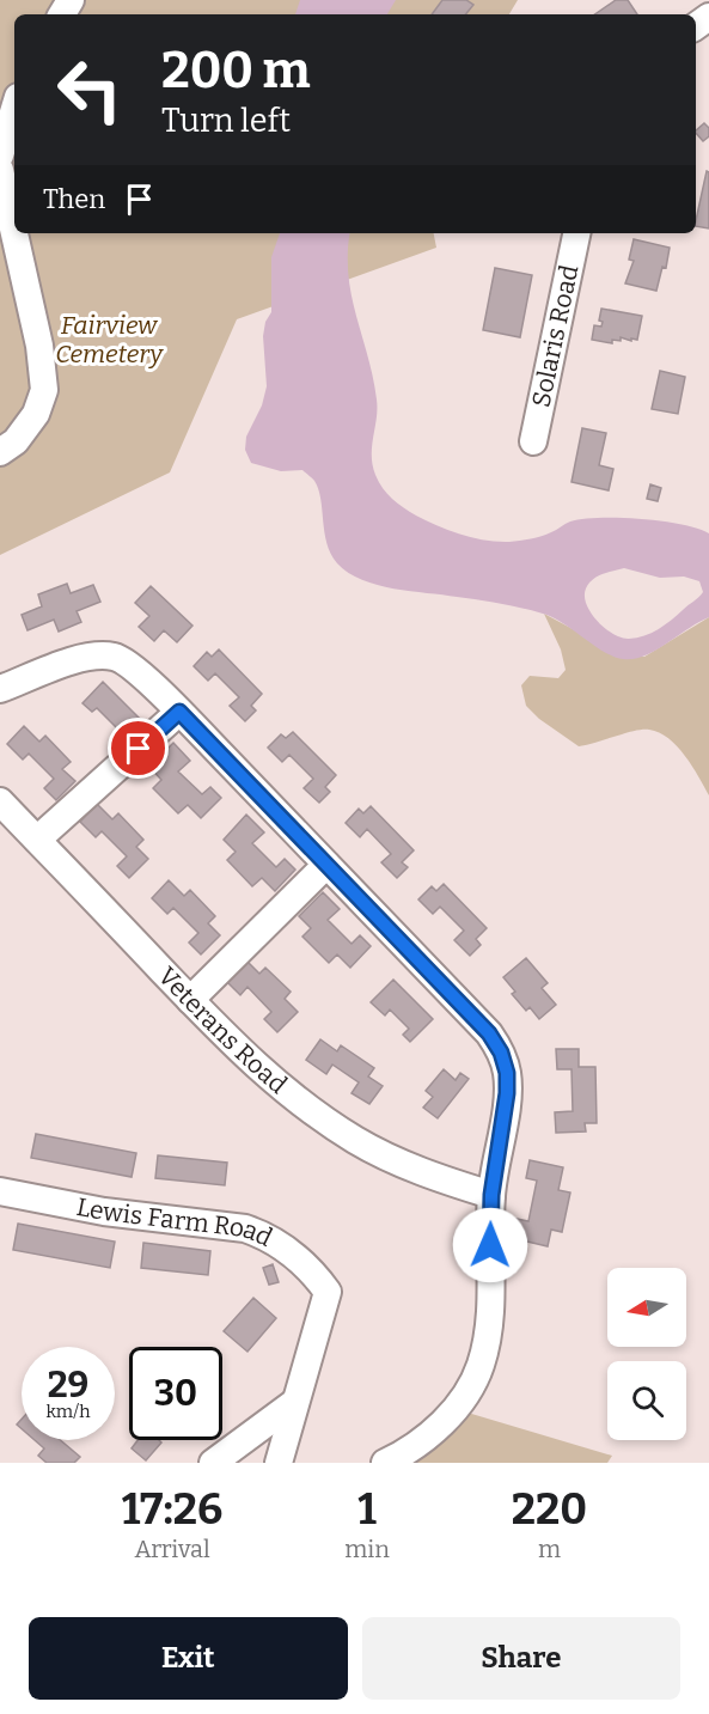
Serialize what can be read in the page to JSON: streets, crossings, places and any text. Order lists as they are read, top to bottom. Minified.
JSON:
{"streets":{"street":["Solaris Road","Veterans Road","Lewis Farm Road"]},"parks":["Fairview Cemetery"],"north":"left","page":{"turn":["200 m","Turn left"],"then":"Then","speed":"29 km/h","limit":"30","eta":["17:26","Arrival","1","min","220","m"],"buttons":["Exit","Share"]}}
